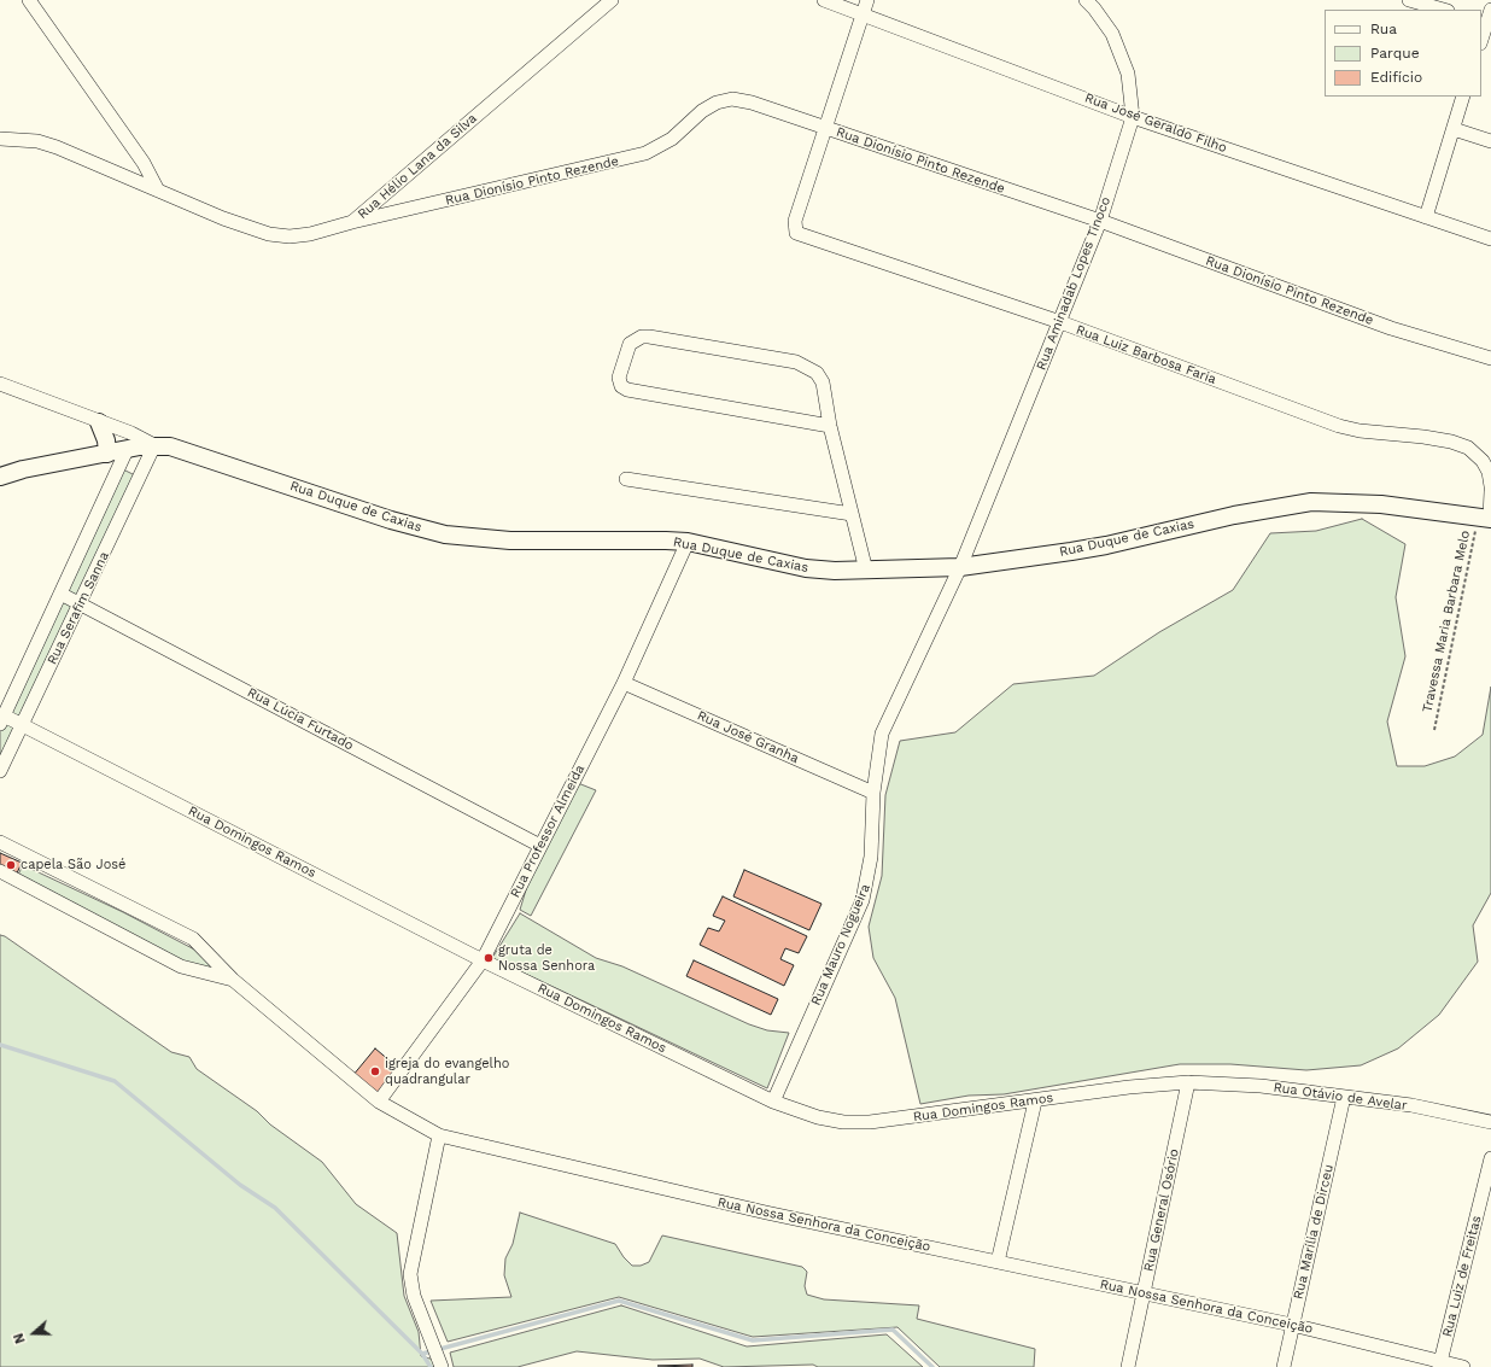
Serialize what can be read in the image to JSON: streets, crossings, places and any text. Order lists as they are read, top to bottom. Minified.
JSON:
{"streets":{"street":["Rua José Geraldo Filho","Rua Dionísio Pinto Rezende","Rua Hélio Lana da Silva","Rua Aminadab Lopes Tinoco","Rua Luiz Barbosa Faria","Rua Duque de Caxias","Rua Serafim Sanna","Rua Lúcia Furtado","Rua José Granha","Rua Professor Almeida","Rua Domingos Ramos","Rua Mauro Nogueira","Rua Otávio de Avelar","Rua General Osório","Rua Nossa Senhora da Conceição","Rua Marília de Dirceu","Rua Luiz de Freitas"],"path":["Travessa Maria Barbara Melo"]},"crossings":[["Rua José Geraldo Filho","Rua Aminadab Lopes Tinoco"],["Rua Dionísio Pinto Rezende","Rua Hélio Lana da Silva"],["Rua Dionísio Pinto Rezende","Rua Aminadab Lopes Tinoco"],["Rua Dionísio Pinto Rezende","Rua Luiz Barbosa Faria"],["Rua Aminadab Lopes Tinoco","Rua Luiz Barbosa Faria"],["Rua Aminadab Lopes Tinoco","Rua Duque de Caxias"],["Rua Aminadab Lopes Tinoco","Rua Mauro Nogueira"],["Rua Duque de Caxias","Rua Serafim Sanna"],["Rua Duque de Caxias","Travessa Maria Barbara Melo"],["Rua Duque de Caxias","Rua Professor Almeida"],["Rua Duque de Caxias","Rua Mauro Nogueira"],["Rua Serafim Sanna","Rua Lúcia Furtado"],["Rua Serafim Sanna","Rua Domingos Ramos"],["Rua Lúcia Furtado","Rua Professor Almeida"],["Rua José Granha","Rua Professor Almeida"],["Rua José Granha","Rua Mauro Nogueira"],["Rua Professor Almeida","Rua Domingos Ramos"],["Rua Professor Almeida","Rua Nossa Senhora da Conceição"],["Rua Domingos Ramos","Rua Mauro Nogueira"],["Rua Domingos Ramos","Rua Otávio de Avelar"],["Rua Domingos Ramos","Rua General Osório"],["Rua Otávio de Avelar","Rua General Osório"],["Rua Otávio de Avelar","Rua Marília de Dirceu"],["Rua General Osório","Rua Nossa Senhora da Conceição"],["Rua Nossa Senhora da Conceição","Rua Marília de Dirceu"],["Rua Nossa Senhora da Conceição","Rua Luiz de Freitas"]],"places":["capela São José","gruta de Nossa Senhora","igreja do evangelho quadrangular"],"legend":["Rua","Parque","Edifício"],"north":"left"}
